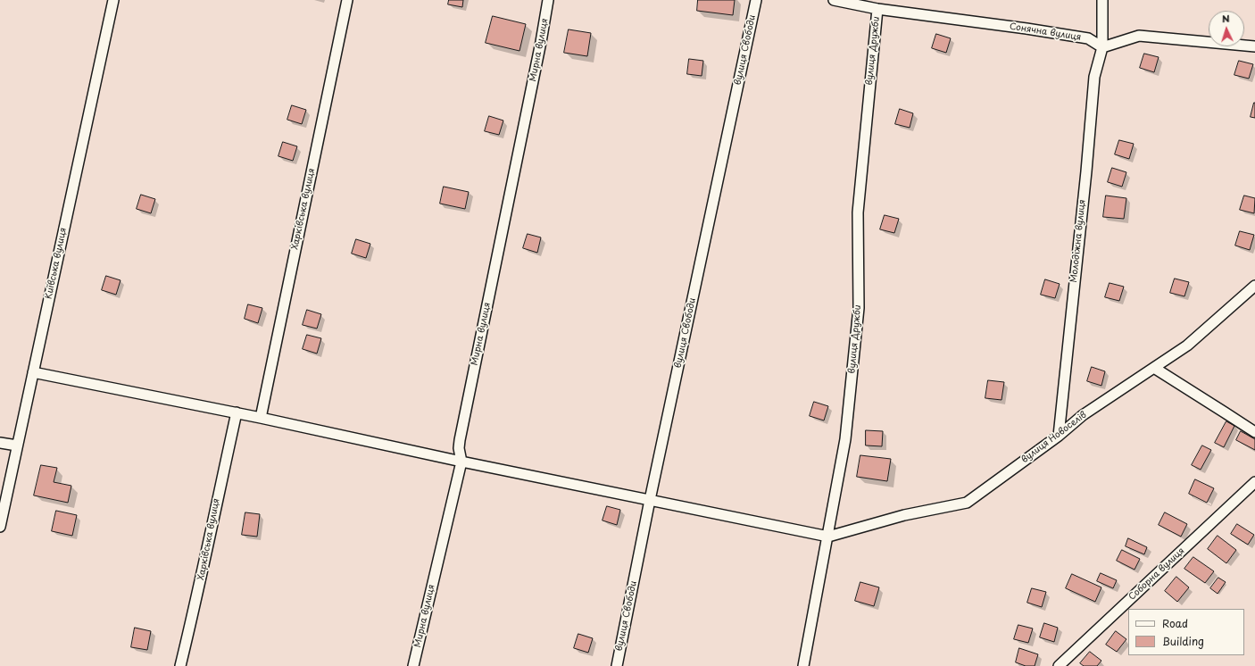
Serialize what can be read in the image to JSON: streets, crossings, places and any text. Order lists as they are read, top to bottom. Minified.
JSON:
{"streets":{"street":["Сонячна вулиця","Мирна вулиця","вулиця Свободи","вулиця Дружби","Харківська вулиця","Молодіжна вулиця","Київська вулиця","вулиця Новоселів","Соборна вулиця"]},"crossings":[["Сонячна вулиця","вулиця Дружби"],["Сонячна вулиця","Молодіжна вулиця"],["вулиця Дружби","вулиця Новоселів"],["Молодіжна вулиця","вулиця Новоселів"]],"legend":["Road","Building"],"north":"top"}
